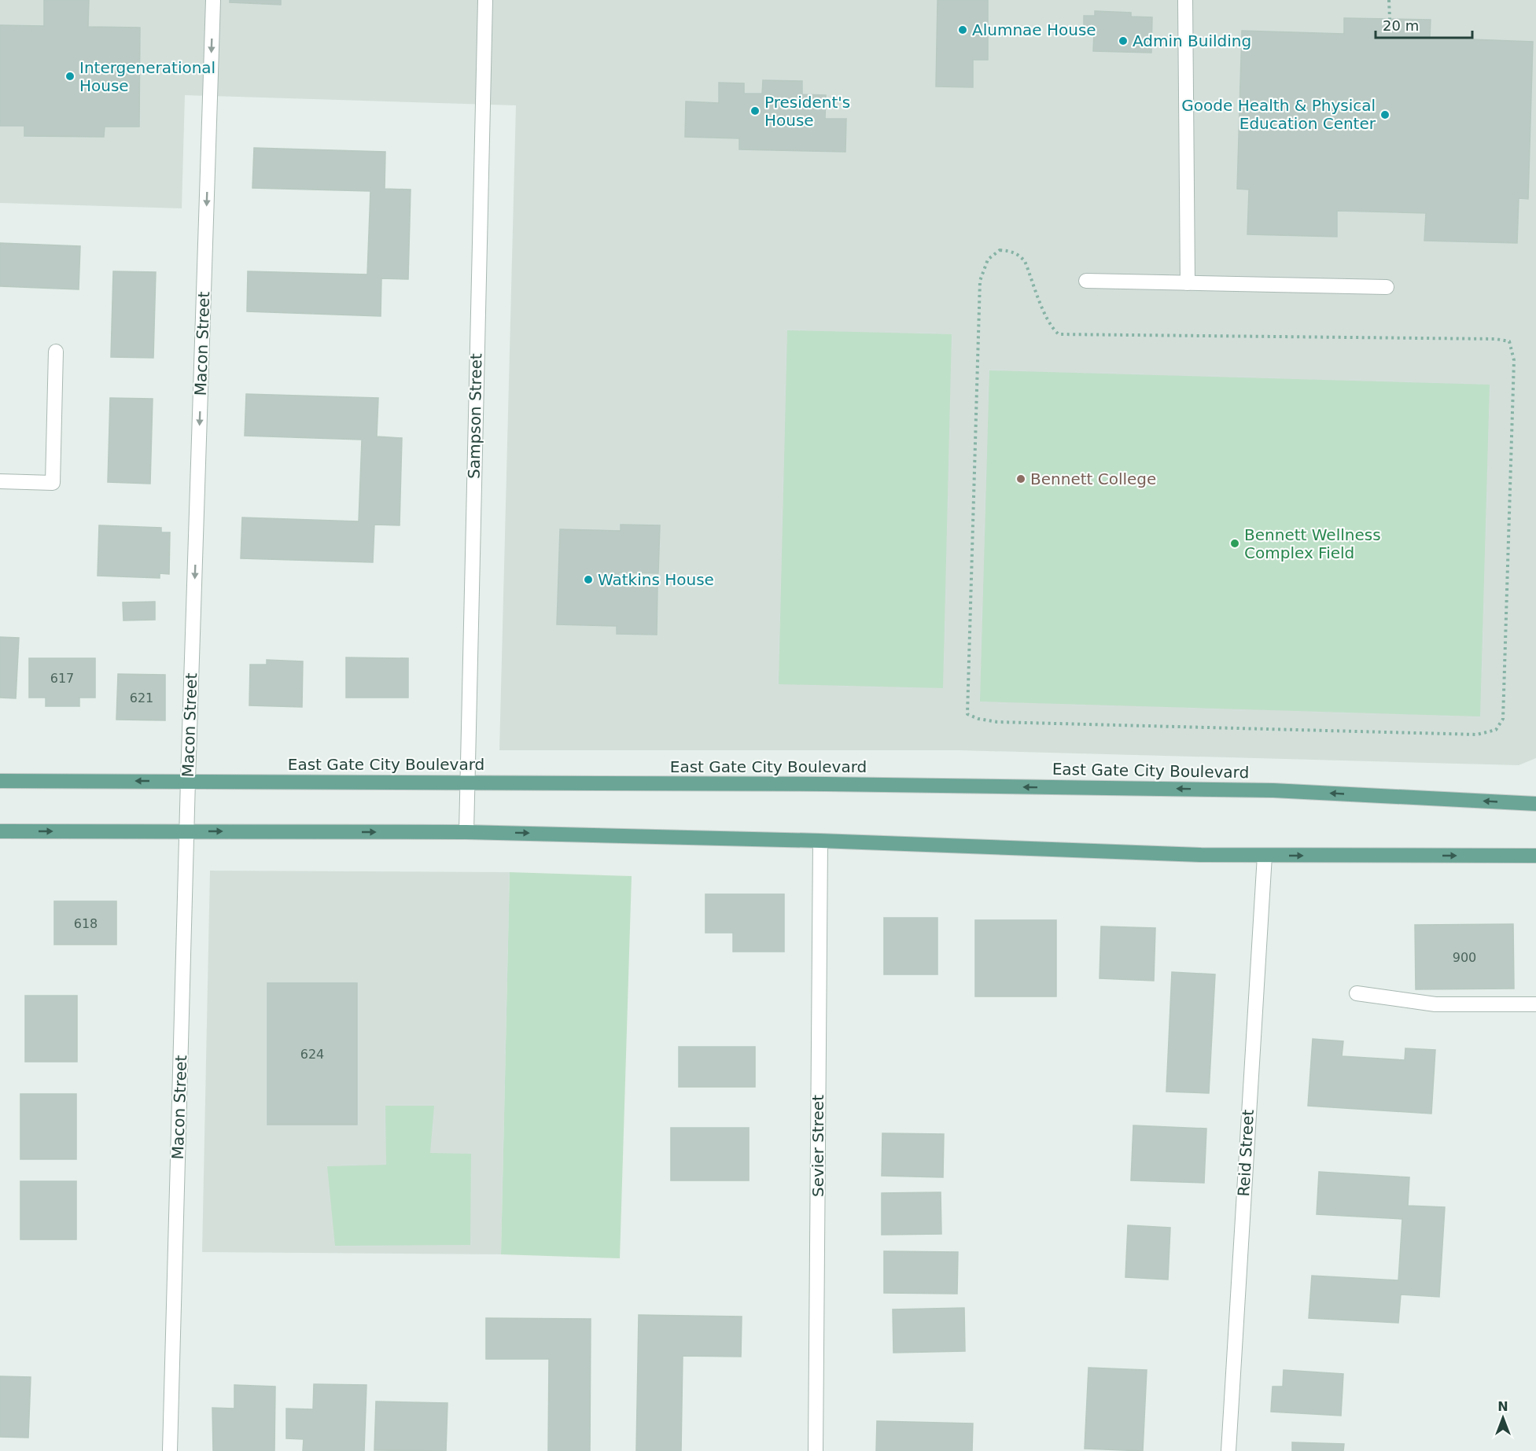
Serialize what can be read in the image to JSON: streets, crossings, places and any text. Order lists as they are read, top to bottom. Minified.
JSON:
{"streets":{"main road":["East Gate City Boulevard"],"street":["Macon Street","Sampson Street","Sevier Street","Reid Street"]},"crossings":[["Macon Street","East Gate City Boulevard"],["Sampson Street","East Gate City Boulevard"]],"one_way":["Macon Street"],"places":["Alumnae House","Admin Building","Intergenerational House","President's House","Goode Health & Physical Education Center","Bennett College","Bennett Wellness Complex Field","Watkins House"],"house_numbers":["617","621","618","900","624"],"scale_bar":"20 m","north":"top"}
